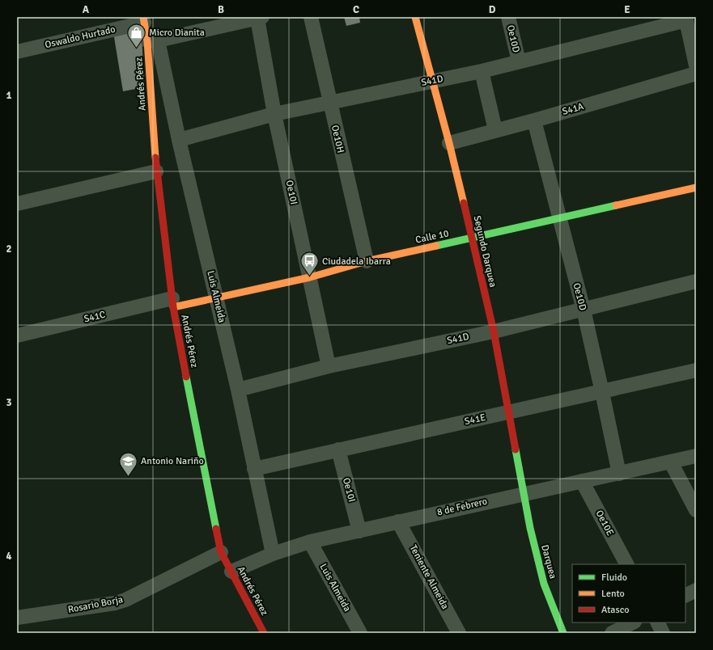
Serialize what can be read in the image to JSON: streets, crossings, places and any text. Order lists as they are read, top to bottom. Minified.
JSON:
{"streets":{"street":["Oswaldo Hurtado","Oe10D","S41D","Andrés Pérez","S41A","Oe10H","Oe10I","Calle 10","Segundo Darquea","Luis Almeida","S41C","S41E","8 de Febrero","Oe10E","Darquea","Teniente Almeida","Rosario Borja"]},"crossings":[["Oswaldo Hurtado","Andrés Pérez"],["Oe10D","S41D"],["Oe10D","S41A"],["Oe10D","Calle 10"],["Oe10D","S41E"],["Oe10D","8 de Febrero"],["S41D","Oe10H"],["S41D","Oe10I"],["S41D","Segundo Darquea"],["S41D","Luis Almeida"],["Andrés Pérez","Calle 10"],["Andrés Pérez","Luis Almeida"],["Andrés Pérez","S41C"],["Andrés Pérez","8 de Febrero"],["Andrés Pérez","Rosario Borja"],["S41A","Segundo Darquea"],["Oe10H","Calle 10"],["Oe10I","Calle 10"],["Oe10I","S41E"],["Oe10I","8 de Febrero"],["Calle 10","Segundo Darquea"],["Calle 10","Luis Almeida"],["Calle 10","S41C"],["Segundo Darquea","S41E"],["Segundo Darquea","8 de Febrero"],["Segundo Darquea","Darquea"],["Luis Almeida","S41E"],["Luis Almeida","8 de Febrero"],["8 de Febrero","Oe10E"],["8 de Febrero","Darquea"],["8 de Febrero","Teniente Almeida"]],"places":{"shop":["Micro Dianita"],"bus stop":["Ciudadela Ibarra"],"school or university":["Antonio Nariño"]},"legend":["Fluido","Lento","Atasco"],"grid":{"columns":["A","B","C","D","E"],"rows":["1","2","3","4"]}}
